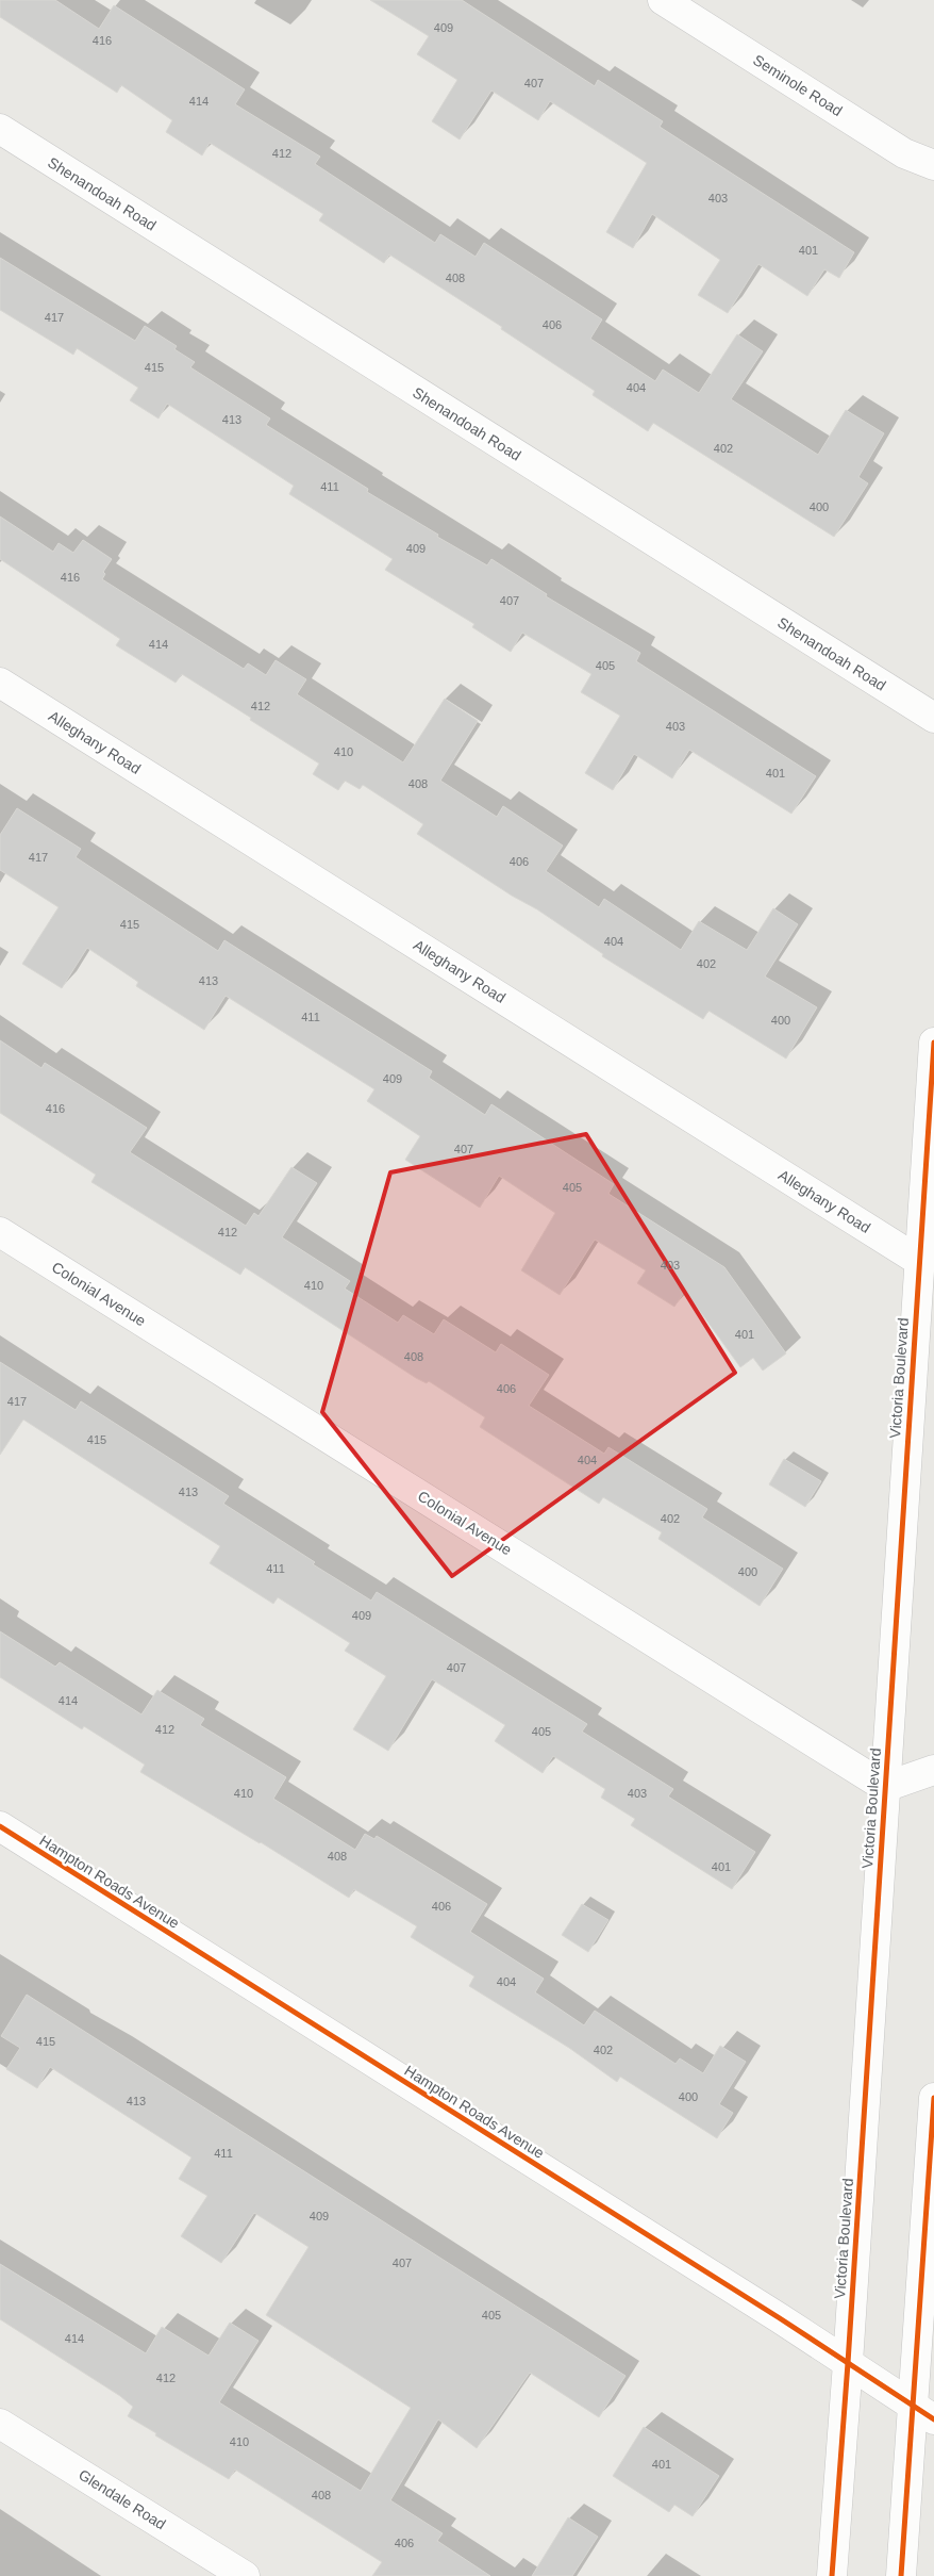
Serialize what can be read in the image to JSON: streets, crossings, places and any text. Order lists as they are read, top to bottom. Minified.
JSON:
{"streets":{"street":["Seminole Road","Shenandoah Road","Alleghany Road","Colonial Avenue","Victoria Boulevard","Hampton Roads Avenue","Glendale Road"]},"crossings":[["Alleghany Road","Victoria Boulevard"],["Colonial Avenue","Victoria Boulevard"],["Victoria Boulevard","Hampton Roads Avenue"]],"house_numbers":["409","416","407","414","412","403","401","408","417","406","415","404","413","402","411","400","409","416","407","414","405","412","403","410","401","408","417","406","415","404","402","413","411","400","409","416","407","405","412","403","410","401","408","406","417","415","404","413","402","411","400","409","407","414","412","405","410","403","408","401","406","404","415","402","400","413","411","409","407","405","414","412","410","401","408","406"]}
